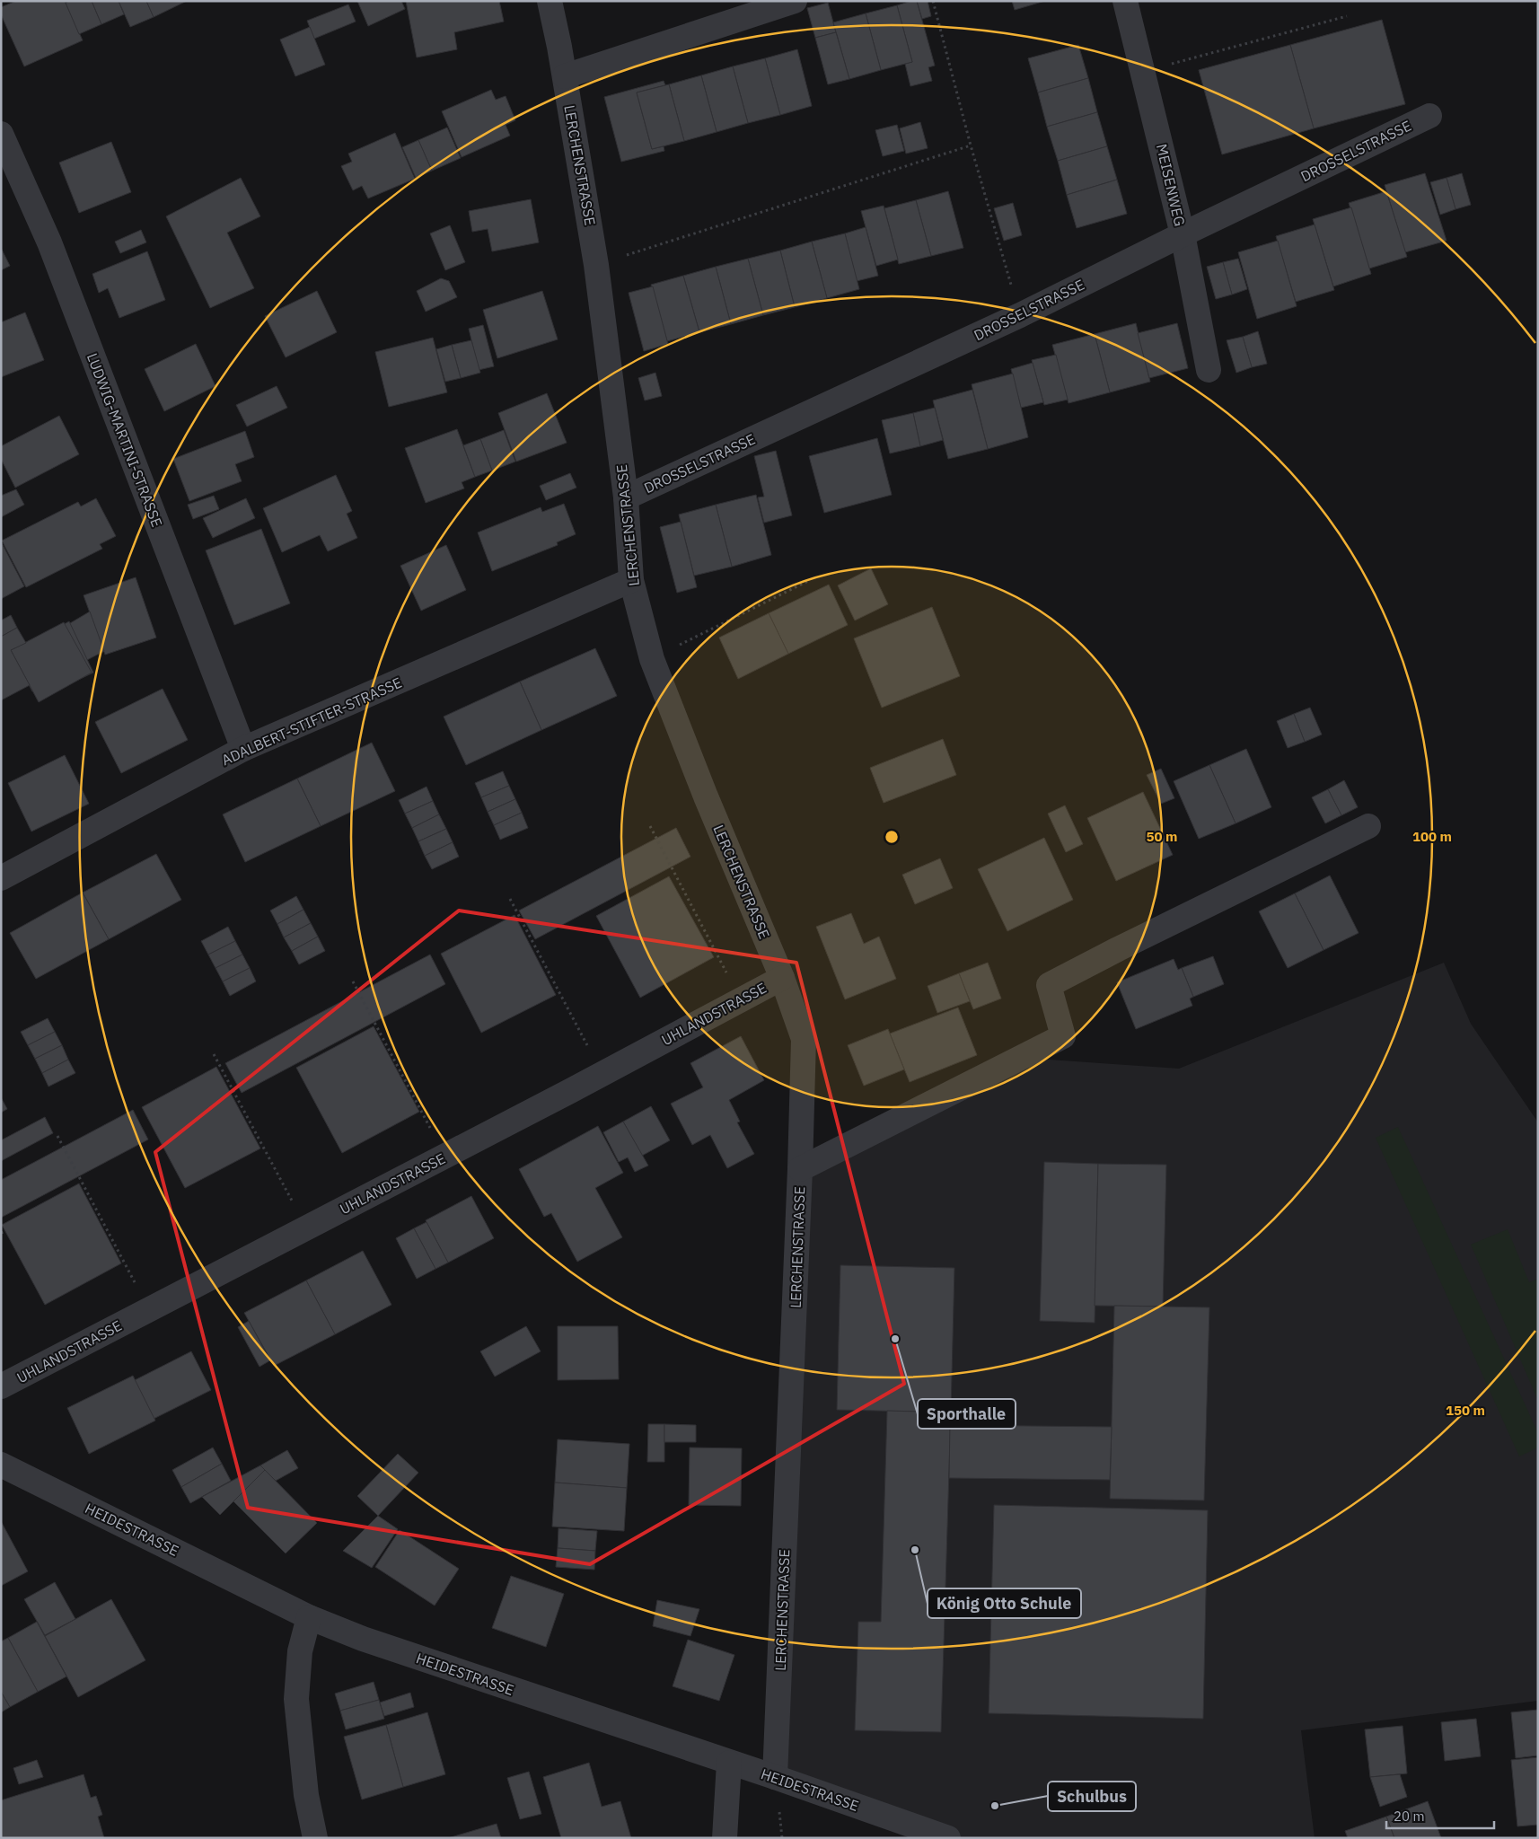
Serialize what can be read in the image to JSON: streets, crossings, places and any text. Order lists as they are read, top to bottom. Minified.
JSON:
{"streets":{"street":["DROSSELSTRASSE","LERCHENSTRASSE","MEISENWEG","LUDWIG-MARTINI-STRASSE","ADALBERT-STIFTER-STRASSE","UHLANDSTRASSE","HEIDESTRASSE"]},"crossings":[["DROSSELSTRASSE","LERCHENSTRASSE"],["DROSSELSTRASSE","MEISENWEG"],["LERCHENSTRASSE","ADALBERT-STIFTER-STRASSE"],["LERCHENSTRASSE","UHLANDSTRASSE"],["LERCHENSTRASSE","HEIDESTRASSE"],["LUDWIG-MARTINI-STRASSE","ADALBERT-STIFTER-STRASSE"]],"places":["Sporthalle","König Otto Schule","Schulbus"],"scale_bar":"20 m","rings":["50 m","100 m","150 m"]}
